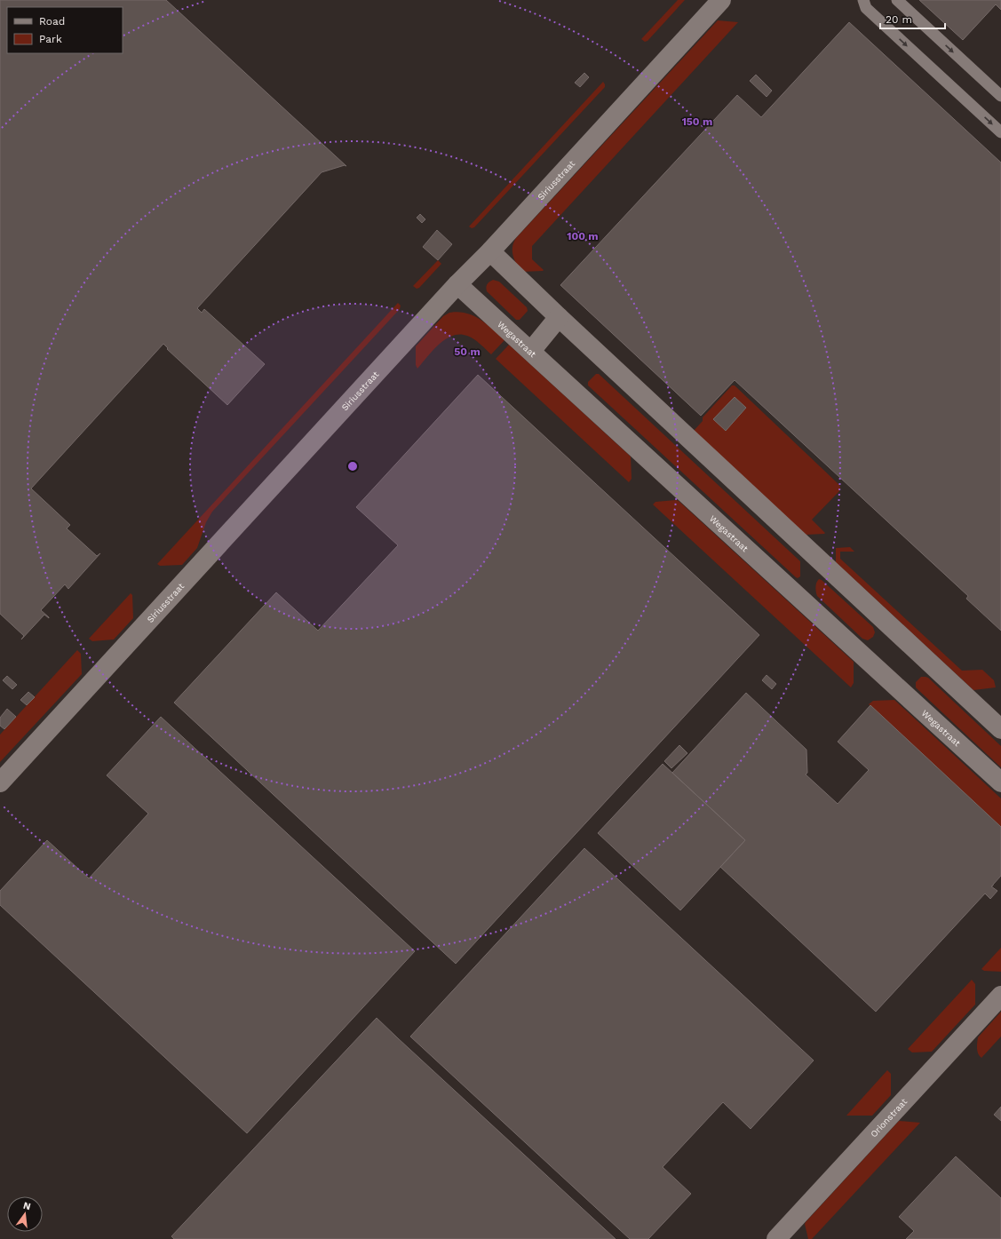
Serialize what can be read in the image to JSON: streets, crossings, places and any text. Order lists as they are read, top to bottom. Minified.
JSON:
{"streets":{"street":["Siriusstraat","Wegastraat","Orionstraat"]},"crossings":[["Siriusstraat","Wegastraat"]],"legend":["Road","Park"],"scale_bar":"20 m","north":"top","rings":["150 m","100 m","50 m"]}
